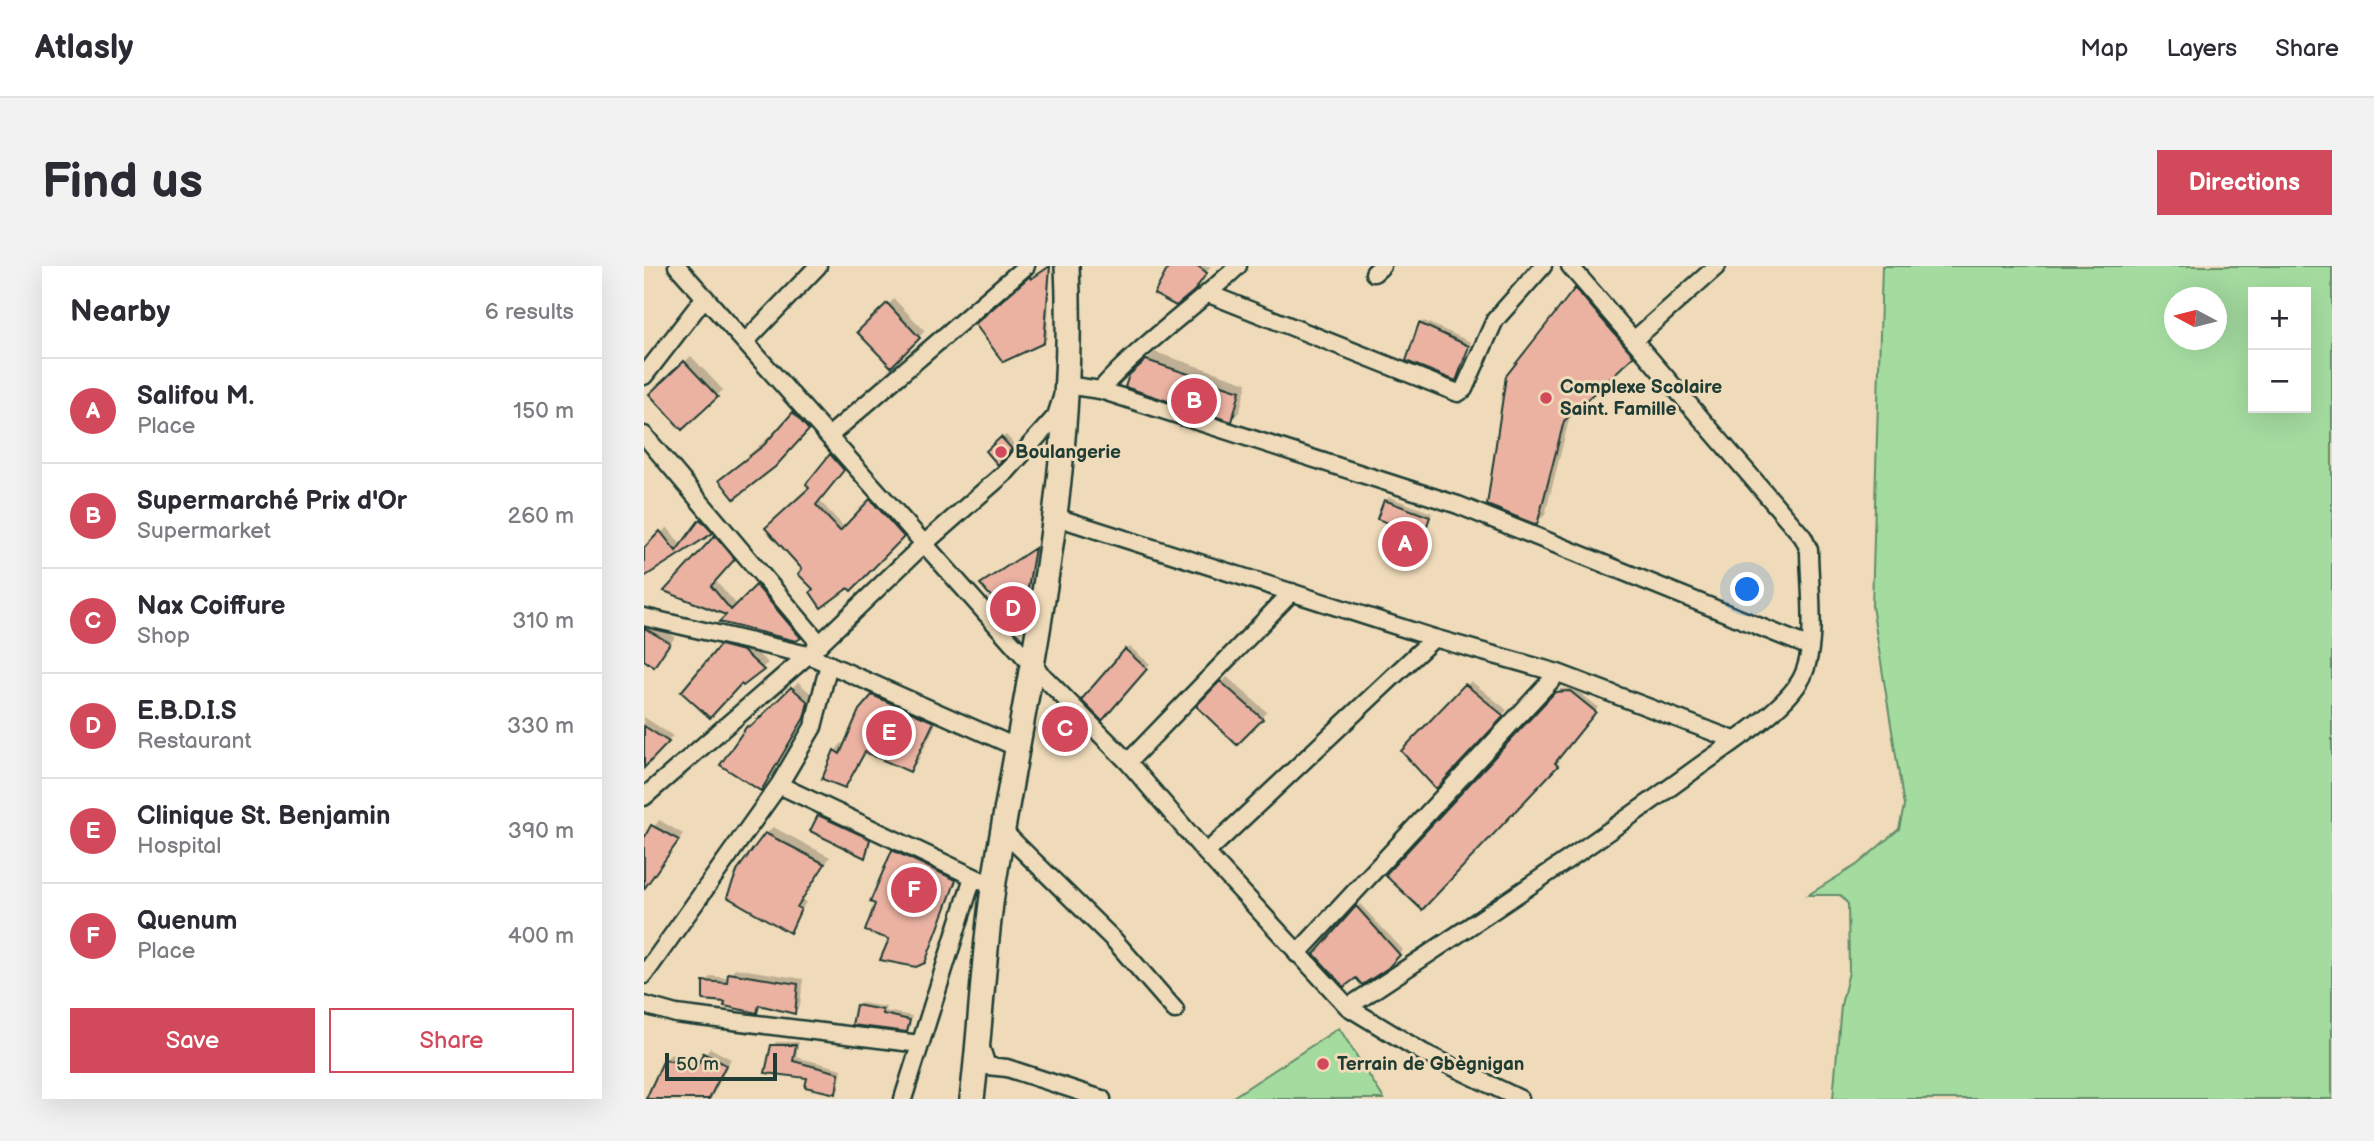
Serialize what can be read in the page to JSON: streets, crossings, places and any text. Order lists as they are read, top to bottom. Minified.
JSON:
{"places":["Complexe Scolaire Saint. Famille","Boulangerie","Terrain de Gbègnigan"],"scale_bar":"50 m","north":"left","page":{"header":"Atlasly","nav":["Map","Layers","Share"],"buttons":["Directions",["Save","Share"]],"title":"Find us","heading":["Nearby","6 results"],"map_buttons":["+","−"],"list":[{"mark":"A","name":"Salifou M.","note":"Place","value":"150 m"},{"mark":"B","name":"Supermarché Prix d'Or","note":"Supermarket","value":"260 m"},{"mark":"C","name":"Nax Coiffure","note":"Shop","value":"310 m"},{"mark":"D","name":"E.B.D.I.S","note":"Restaurant","value":"330 m"},{"mark":"E","name":"Clinique St. Benjamin","note":"Hospital","value":"390 m"},{"mark":"F","name":"Quenum","note":"Place","value":"400 m"}],"pins":["B","A","D","C","E","F"],"scale":"50 m"}}
